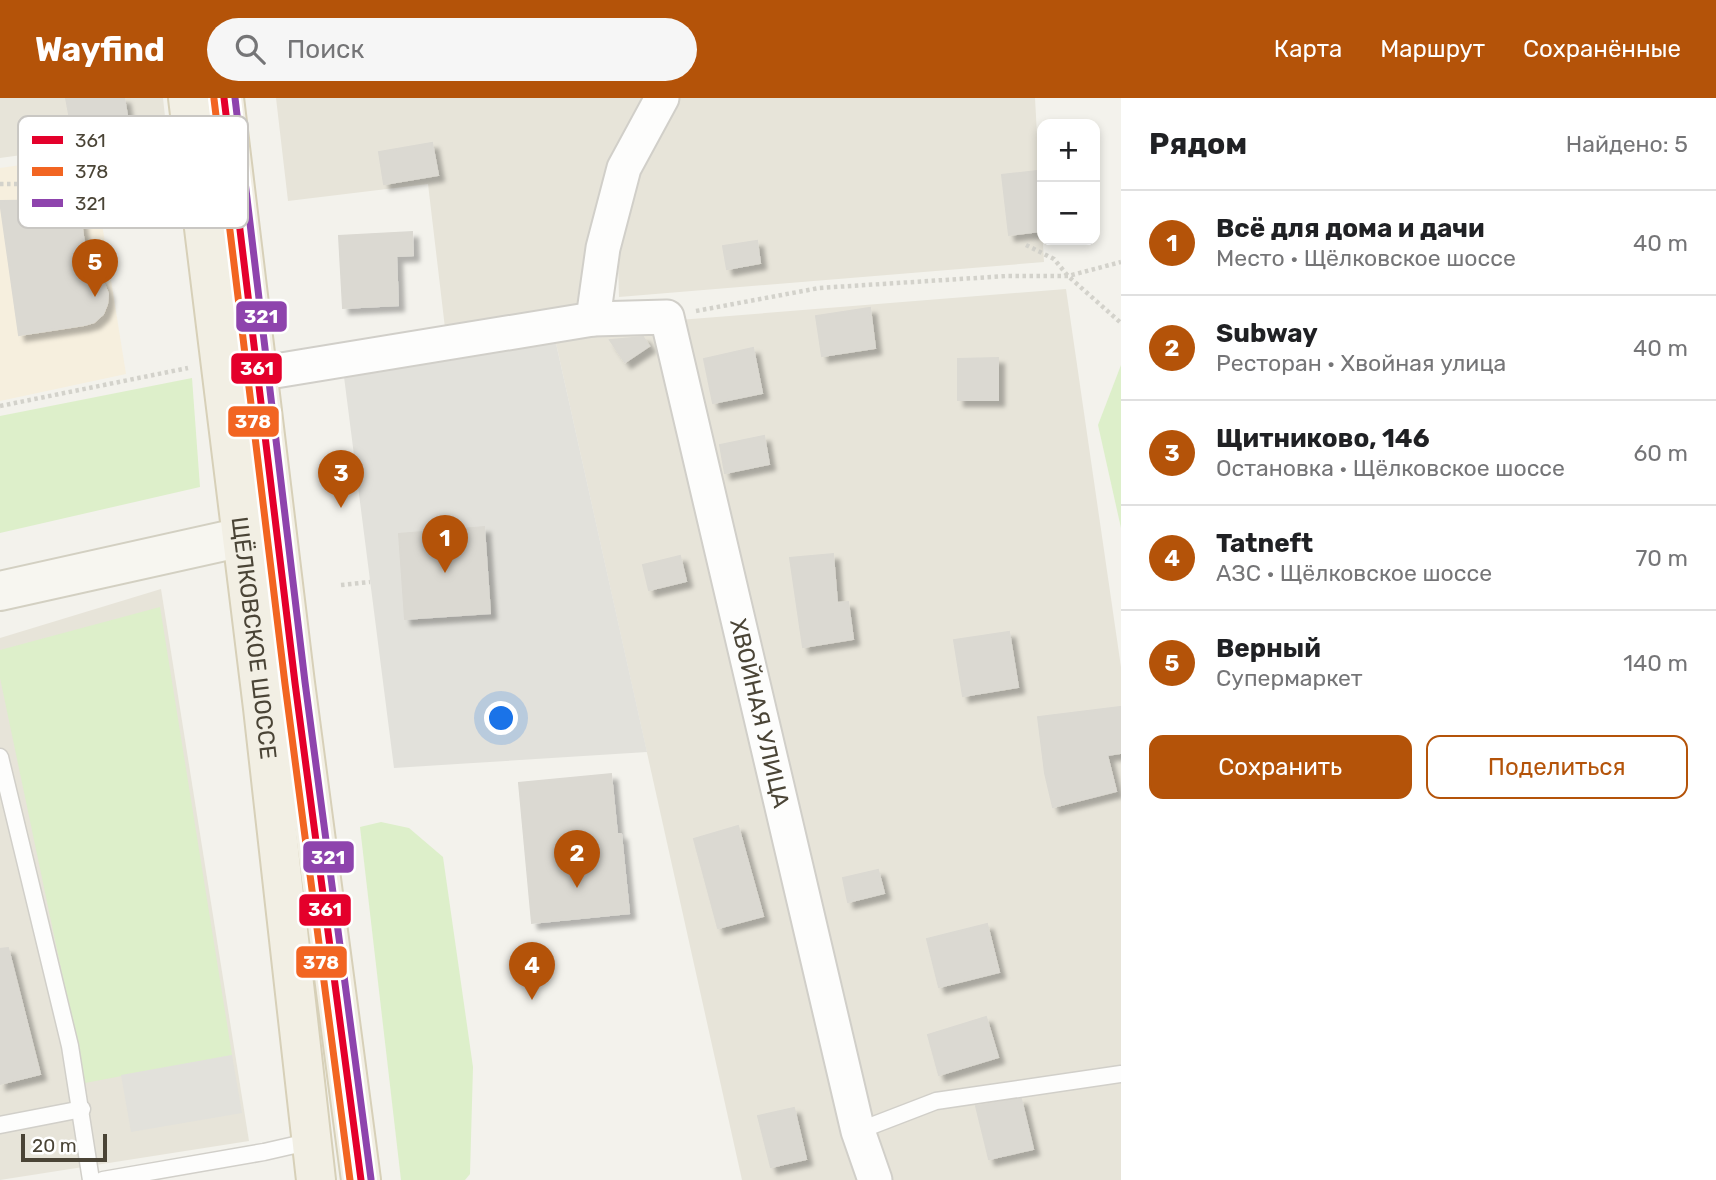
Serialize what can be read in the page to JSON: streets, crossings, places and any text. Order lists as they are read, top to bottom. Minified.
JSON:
{"streets":{"main road":["ЩЁЛКОВСКОЕ ШОССЕ"],"street":["ХВОЙНАЯ УЛИЦА"]},"lines":["transit line 361","transit line 321","transit line 378"],"legend":["361","378","321"],"scale_bar":"20 m","page":{"header":"Wayfind","search":"Поиск","nav":["Карта","Маршрут","Сохранённые"],"heading":["Рядом","Найдено: 5"],"map_buttons":["+","−"],"list":[{"mark":"1","name":"Всё для дома и дачи","note":"Место · Щёлковское шоссе","value":"40 m"},{"mark":"2","name":"Subway","note":"Ресторан · Хвойная улица","value":"40 m"},{"mark":"3","name":"Щитниково, 146","note":"Остановка · Щёлковское шоссе","value":"60 m"},{"mark":"4","name":"Tatneft","note":"АЗС · Щёлковское шоссе","value":"70 m"},{"mark":"5","name":"Верный","note":"Супермаркет","value":"140 m"}],"pins":["5","3","1","2","4"],"buttons":["Сохранить","Поделиться"],"scale":"20 m"}}
